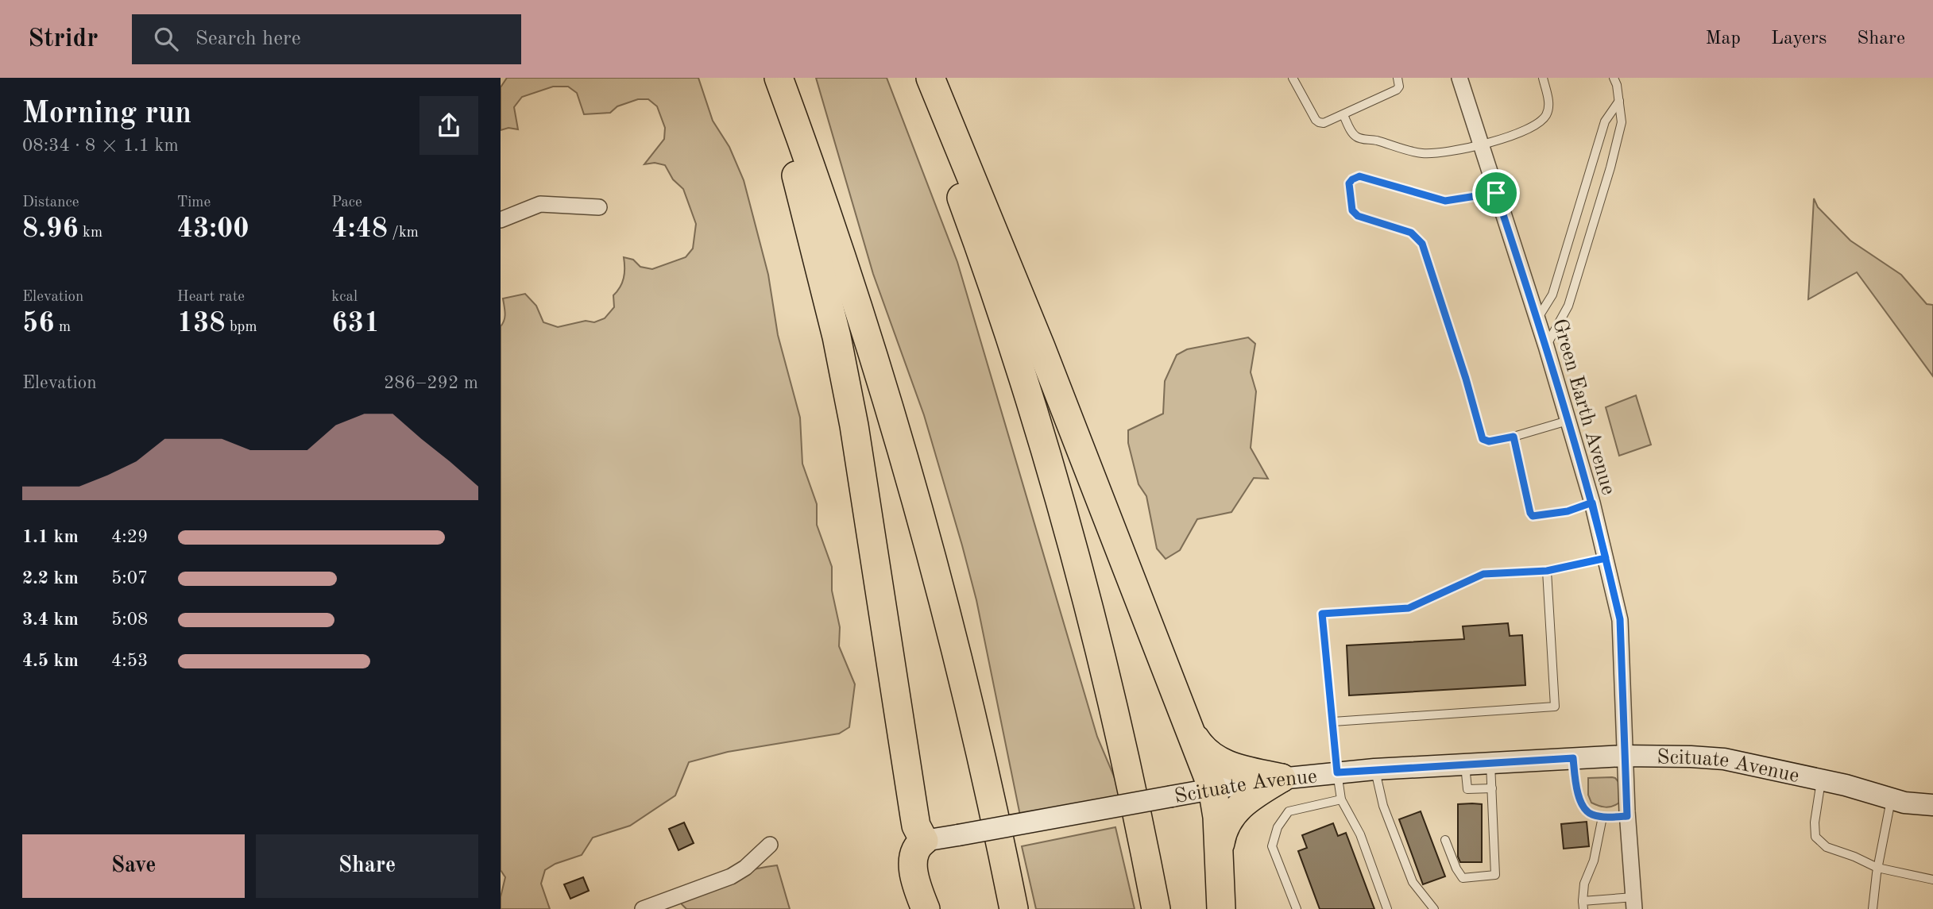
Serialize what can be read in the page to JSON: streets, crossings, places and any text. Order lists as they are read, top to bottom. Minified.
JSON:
{"streets":{"main road":["Scituate Avenue"],"street":["Green Earth Avenue"]},"crossings":[["Green Earth Avenue","Scituate Avenue"]],"page":{"header":"Stridr","search":"Search here","nav":["Map","Layers","Share"],"heading":["Morning run","08:34 · 8 × 1.1 km"],"stats":[["Distance","8.96 km"],["Time","43:00"],["Pace","4:48 /km"],["Elevation","56 m"],["Heart rate","138 bpm"],["kcal","631"]],"chart":["Elevation","286–292 m"],"list":[{"name":"1.1 km","note":"4:29"},{"name":"2.2 km","note":"5:07"},{"name":"3.4 km","note":"5:08"},{"name":"4.5 km","note":"4:53"}],"buttons":["Save","Share"]}}
